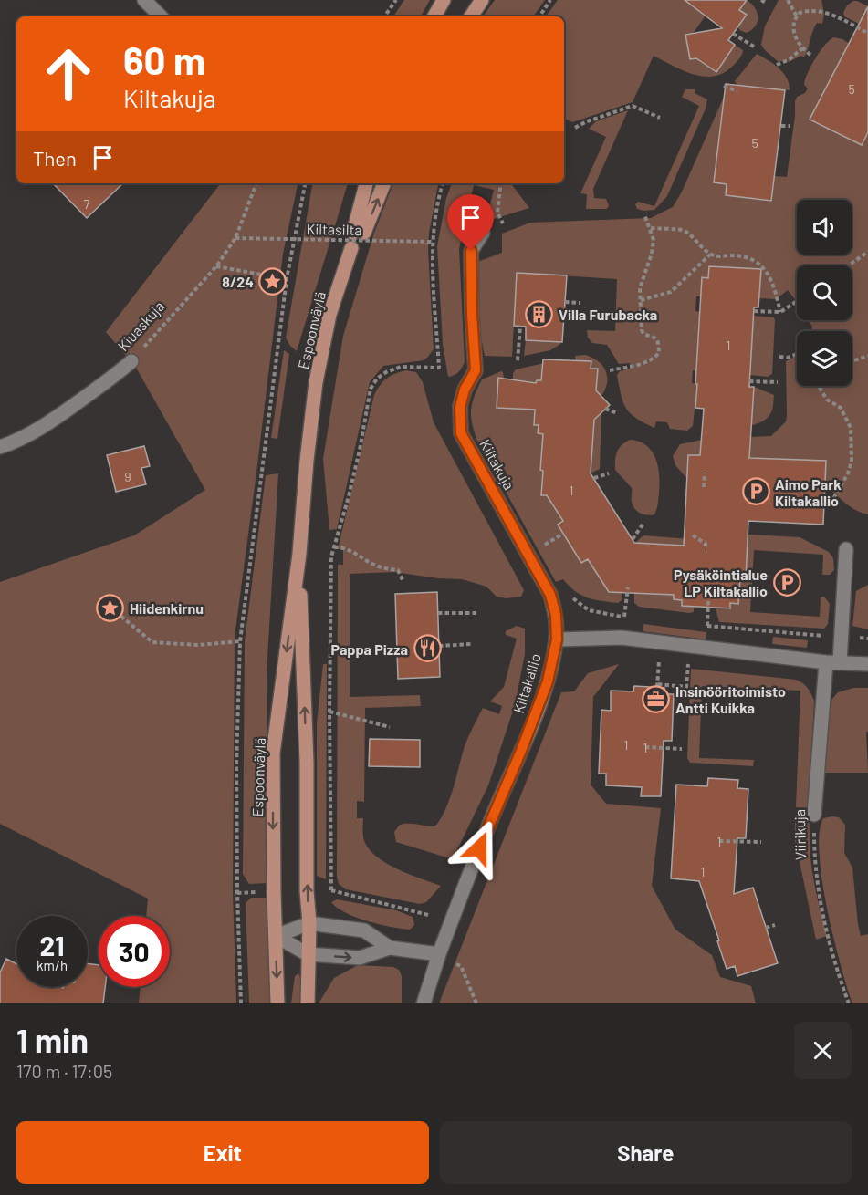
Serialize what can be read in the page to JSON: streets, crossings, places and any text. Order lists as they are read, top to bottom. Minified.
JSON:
{"streets":{"main road":["Espoonväylä"],"street":["Kiuaskuja","Kiltakuja","Kiltakallio","Viirikuja"],"path":["Kiltasilta"]},"crossings":[["Kiltasilta","Kiuaskuja"],["Kiltakuja","Kiltakallio"],["Kiltakallio","Viirikuja"]],"places":{"place":["8/24","Hiidenkirnu"],"building":["Villa Furubacka"],"parking":["Aimo Park Kiltakallio","Pysäköintialue LP Kiltakallio"],"restaurant":["Pappa Pizza"],"office":["Insinööritoimisto Antti Kuikka"]},"house_numbers":["5","5","7","1","9","1","1","1","1","1","1"],"page":{"turn":["60 m","Kiltakuja"],"then":"Then","speed":"21 km/h","limit":"30","heading":["1 min","170 m · 17:05"],"buttons":["Exit","Share"]}}
